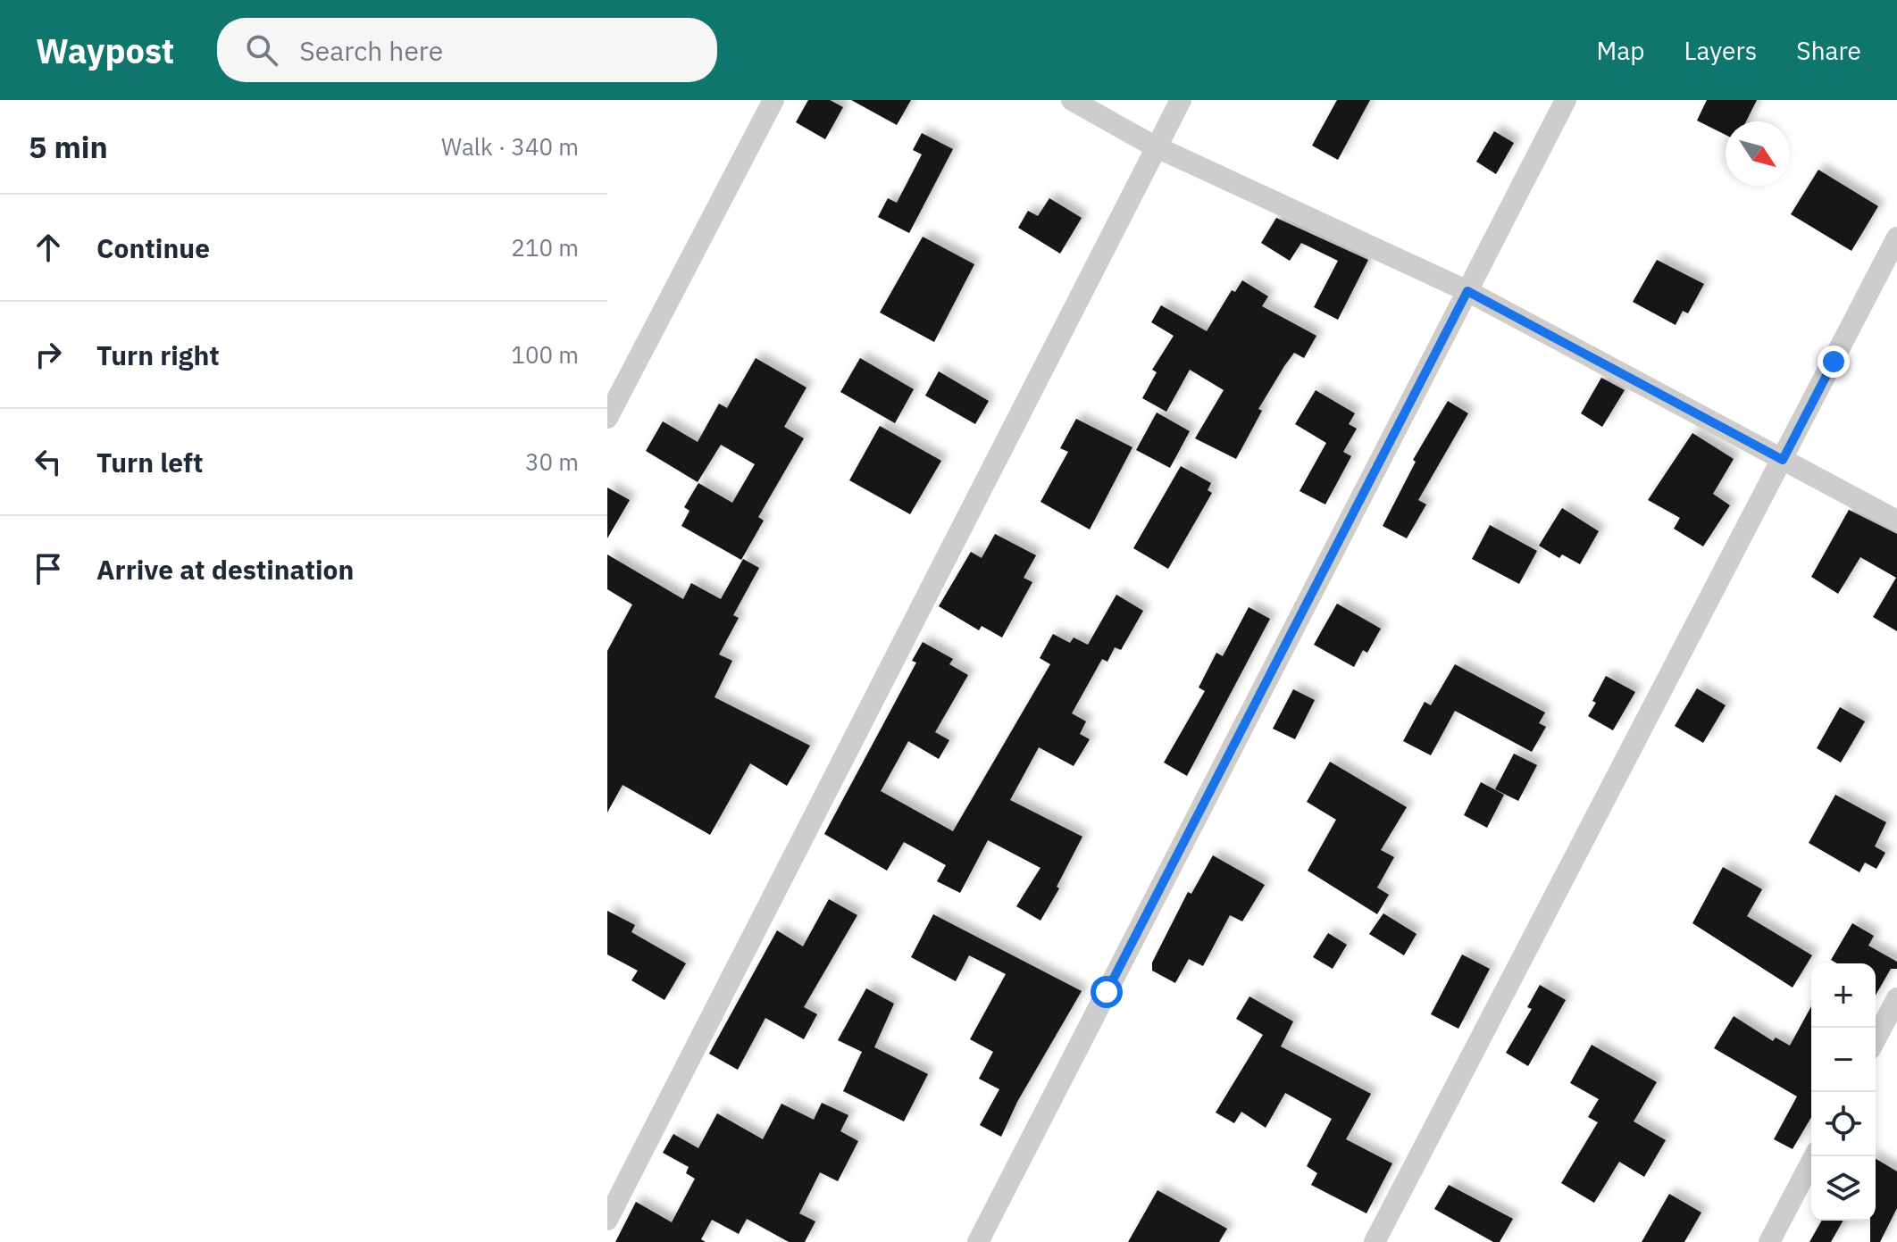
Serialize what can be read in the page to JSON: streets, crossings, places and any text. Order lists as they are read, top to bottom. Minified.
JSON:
{"north":"bottom right","page":{"header":"Waypost","search":"Search here","nav":["Map","Layers","Share"],"heading":["5 min","Walk · 340 m"],"list":[["Continue","210 m"],["Turn right","100 m"],["Turn left","30 m"],"Arrive at destination"],"map_buttons":["+","−"]}}
